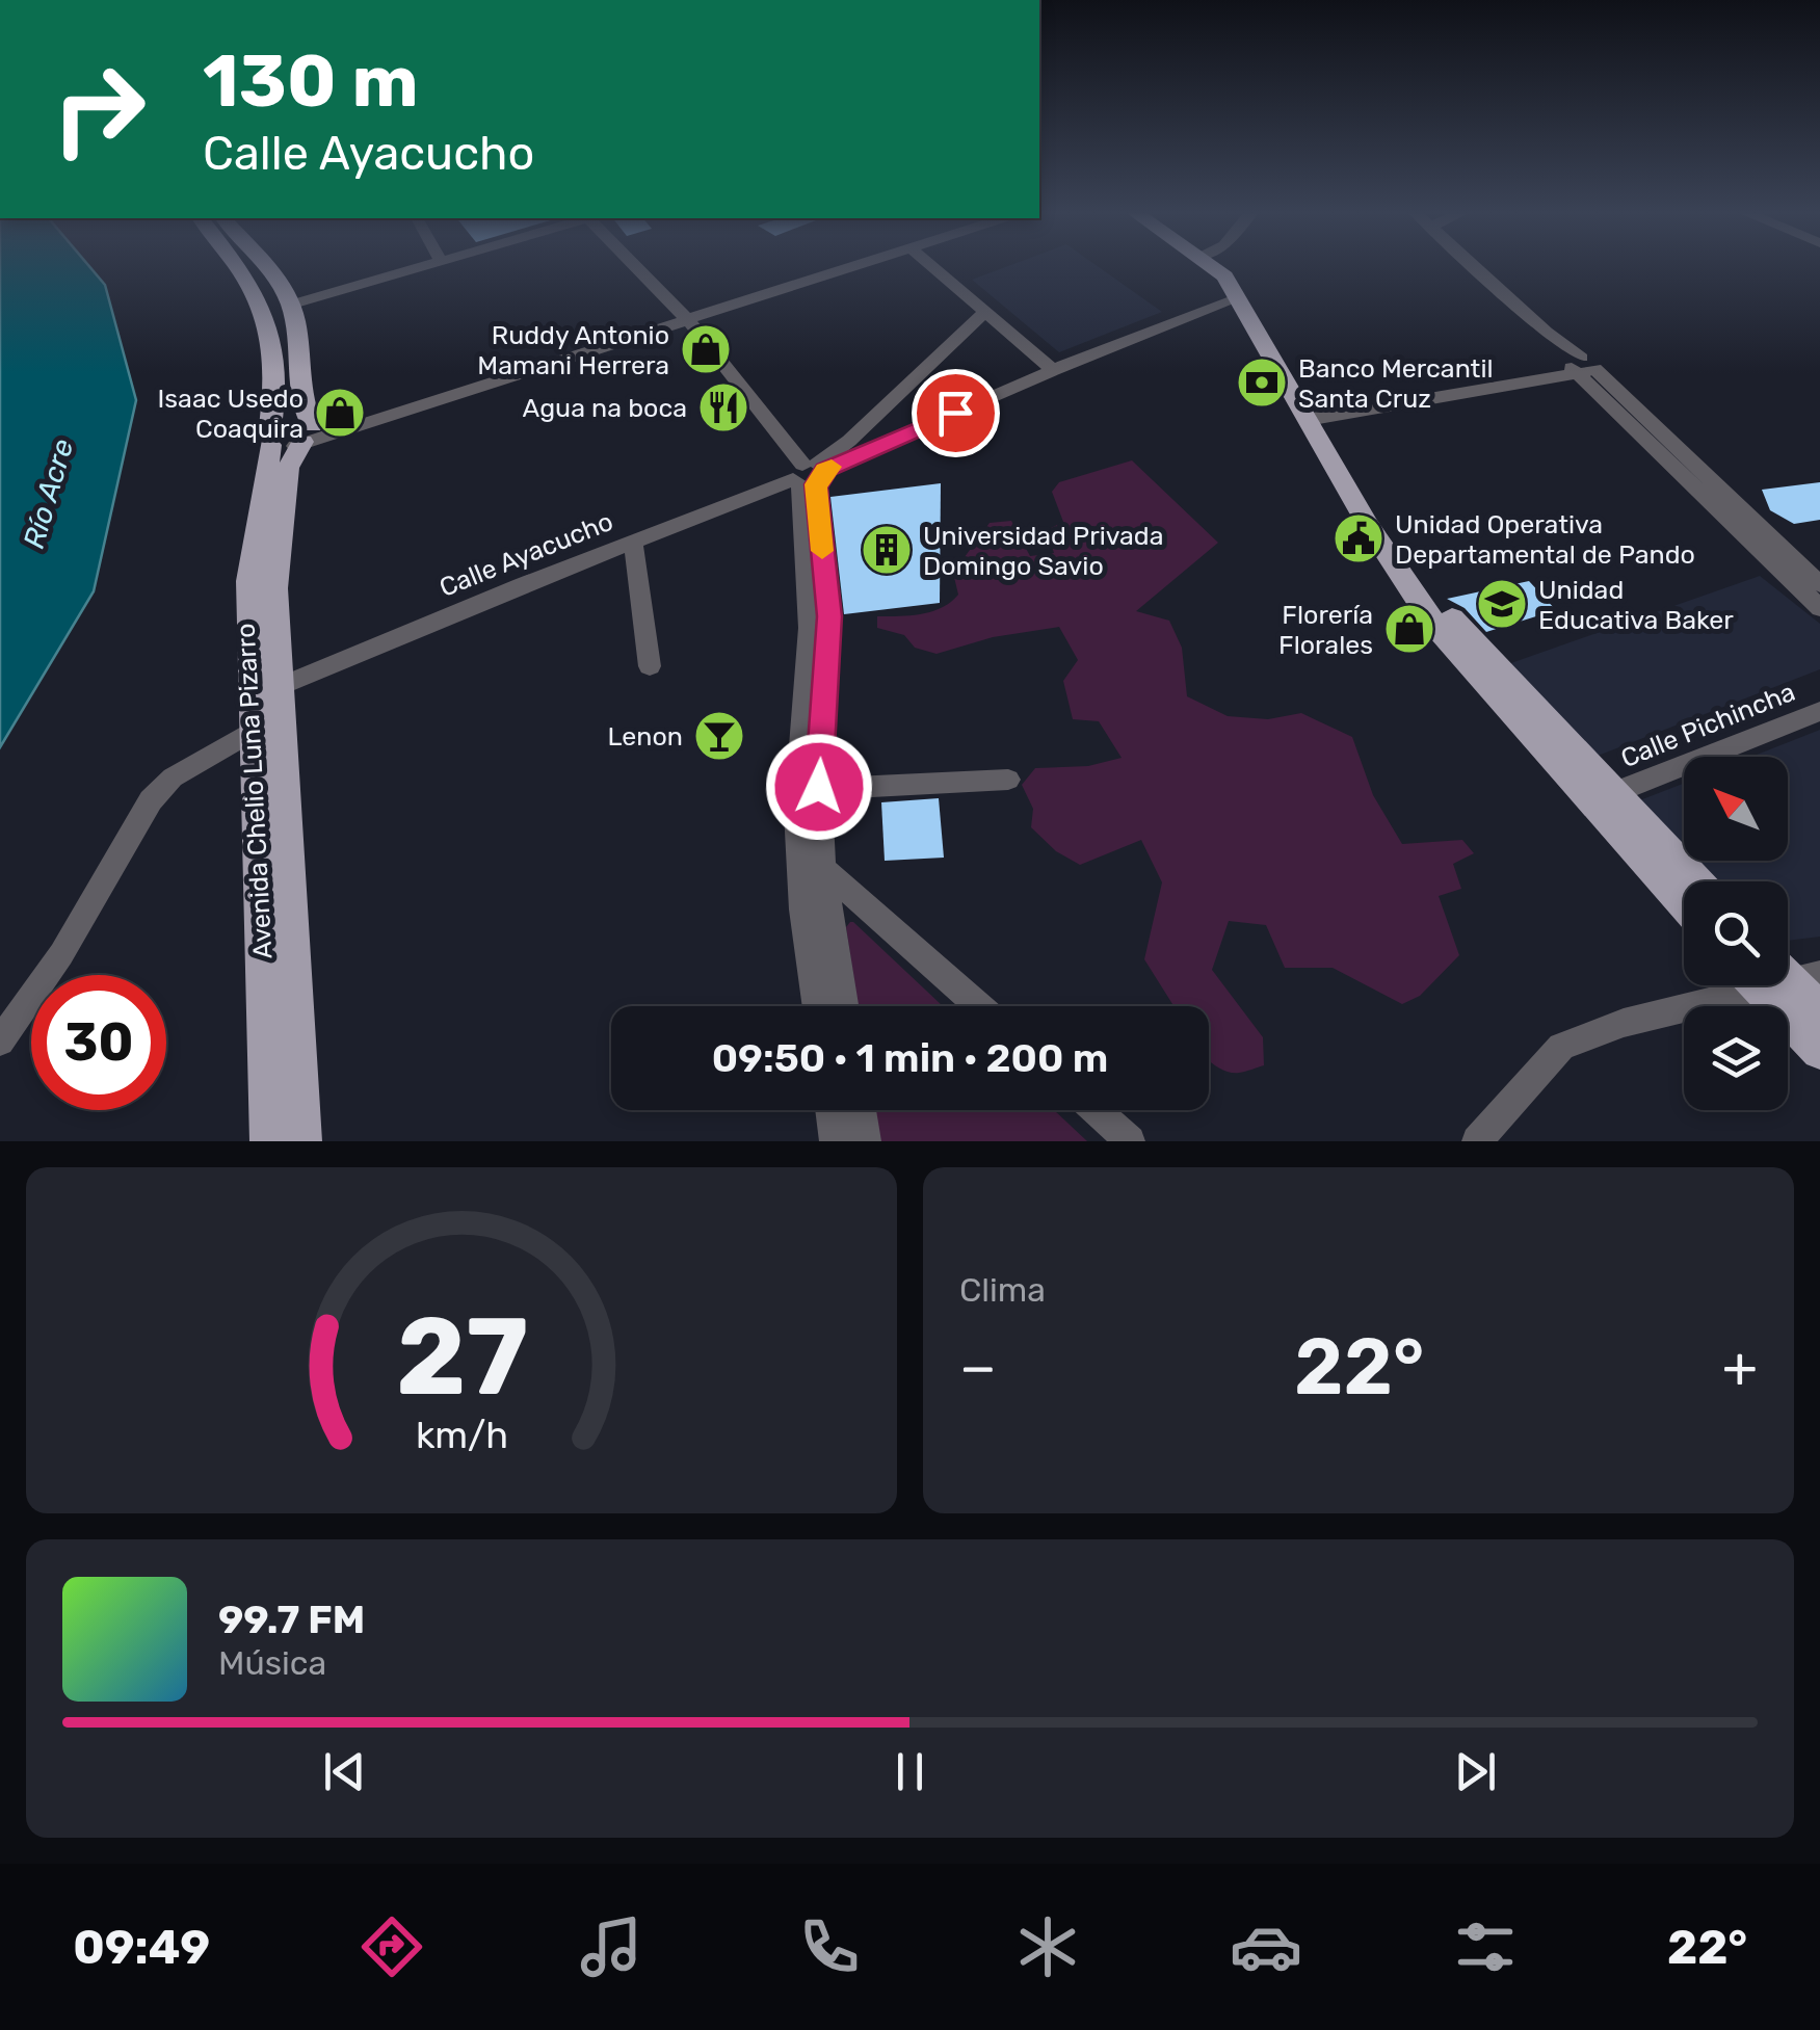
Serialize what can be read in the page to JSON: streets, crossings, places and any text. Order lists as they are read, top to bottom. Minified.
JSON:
{"streets":{"main road":["Avenida Chelio Luna Pizarro"],"street":["Calle Ayacucho","Calle Pichincha"]},"crossings":[["Calle Ayacucho","Avenida Chelio Luna Pizarro"]],"water":["Río Acre"],"places":{"shop":["Ruddy Antonio Mamani Herrera","Isaac Usedo Coaquira","Florería Florales"],"bank":["Banco Mercantil Santa Cruz"],"restaurant":["Agua na boca"],"public building":["Unidad Operativa Departamental de Pando"],"building":["Universidad Privada Domingo Savio"],"school or university":["Unidad Educativa Baker"],"bar":["Lenon"]},"north":"top left","page":{"turn":["130 m","Calle Ayacucho"],"limit":"30","trip":"09:50 · 1 min · 200 m","tile":"Clima","heat":["−","22°","+"],"song":["99.7 FM","Música"],"tabs":["09:49","22°"],"gauge":["27","km/h"]}}
